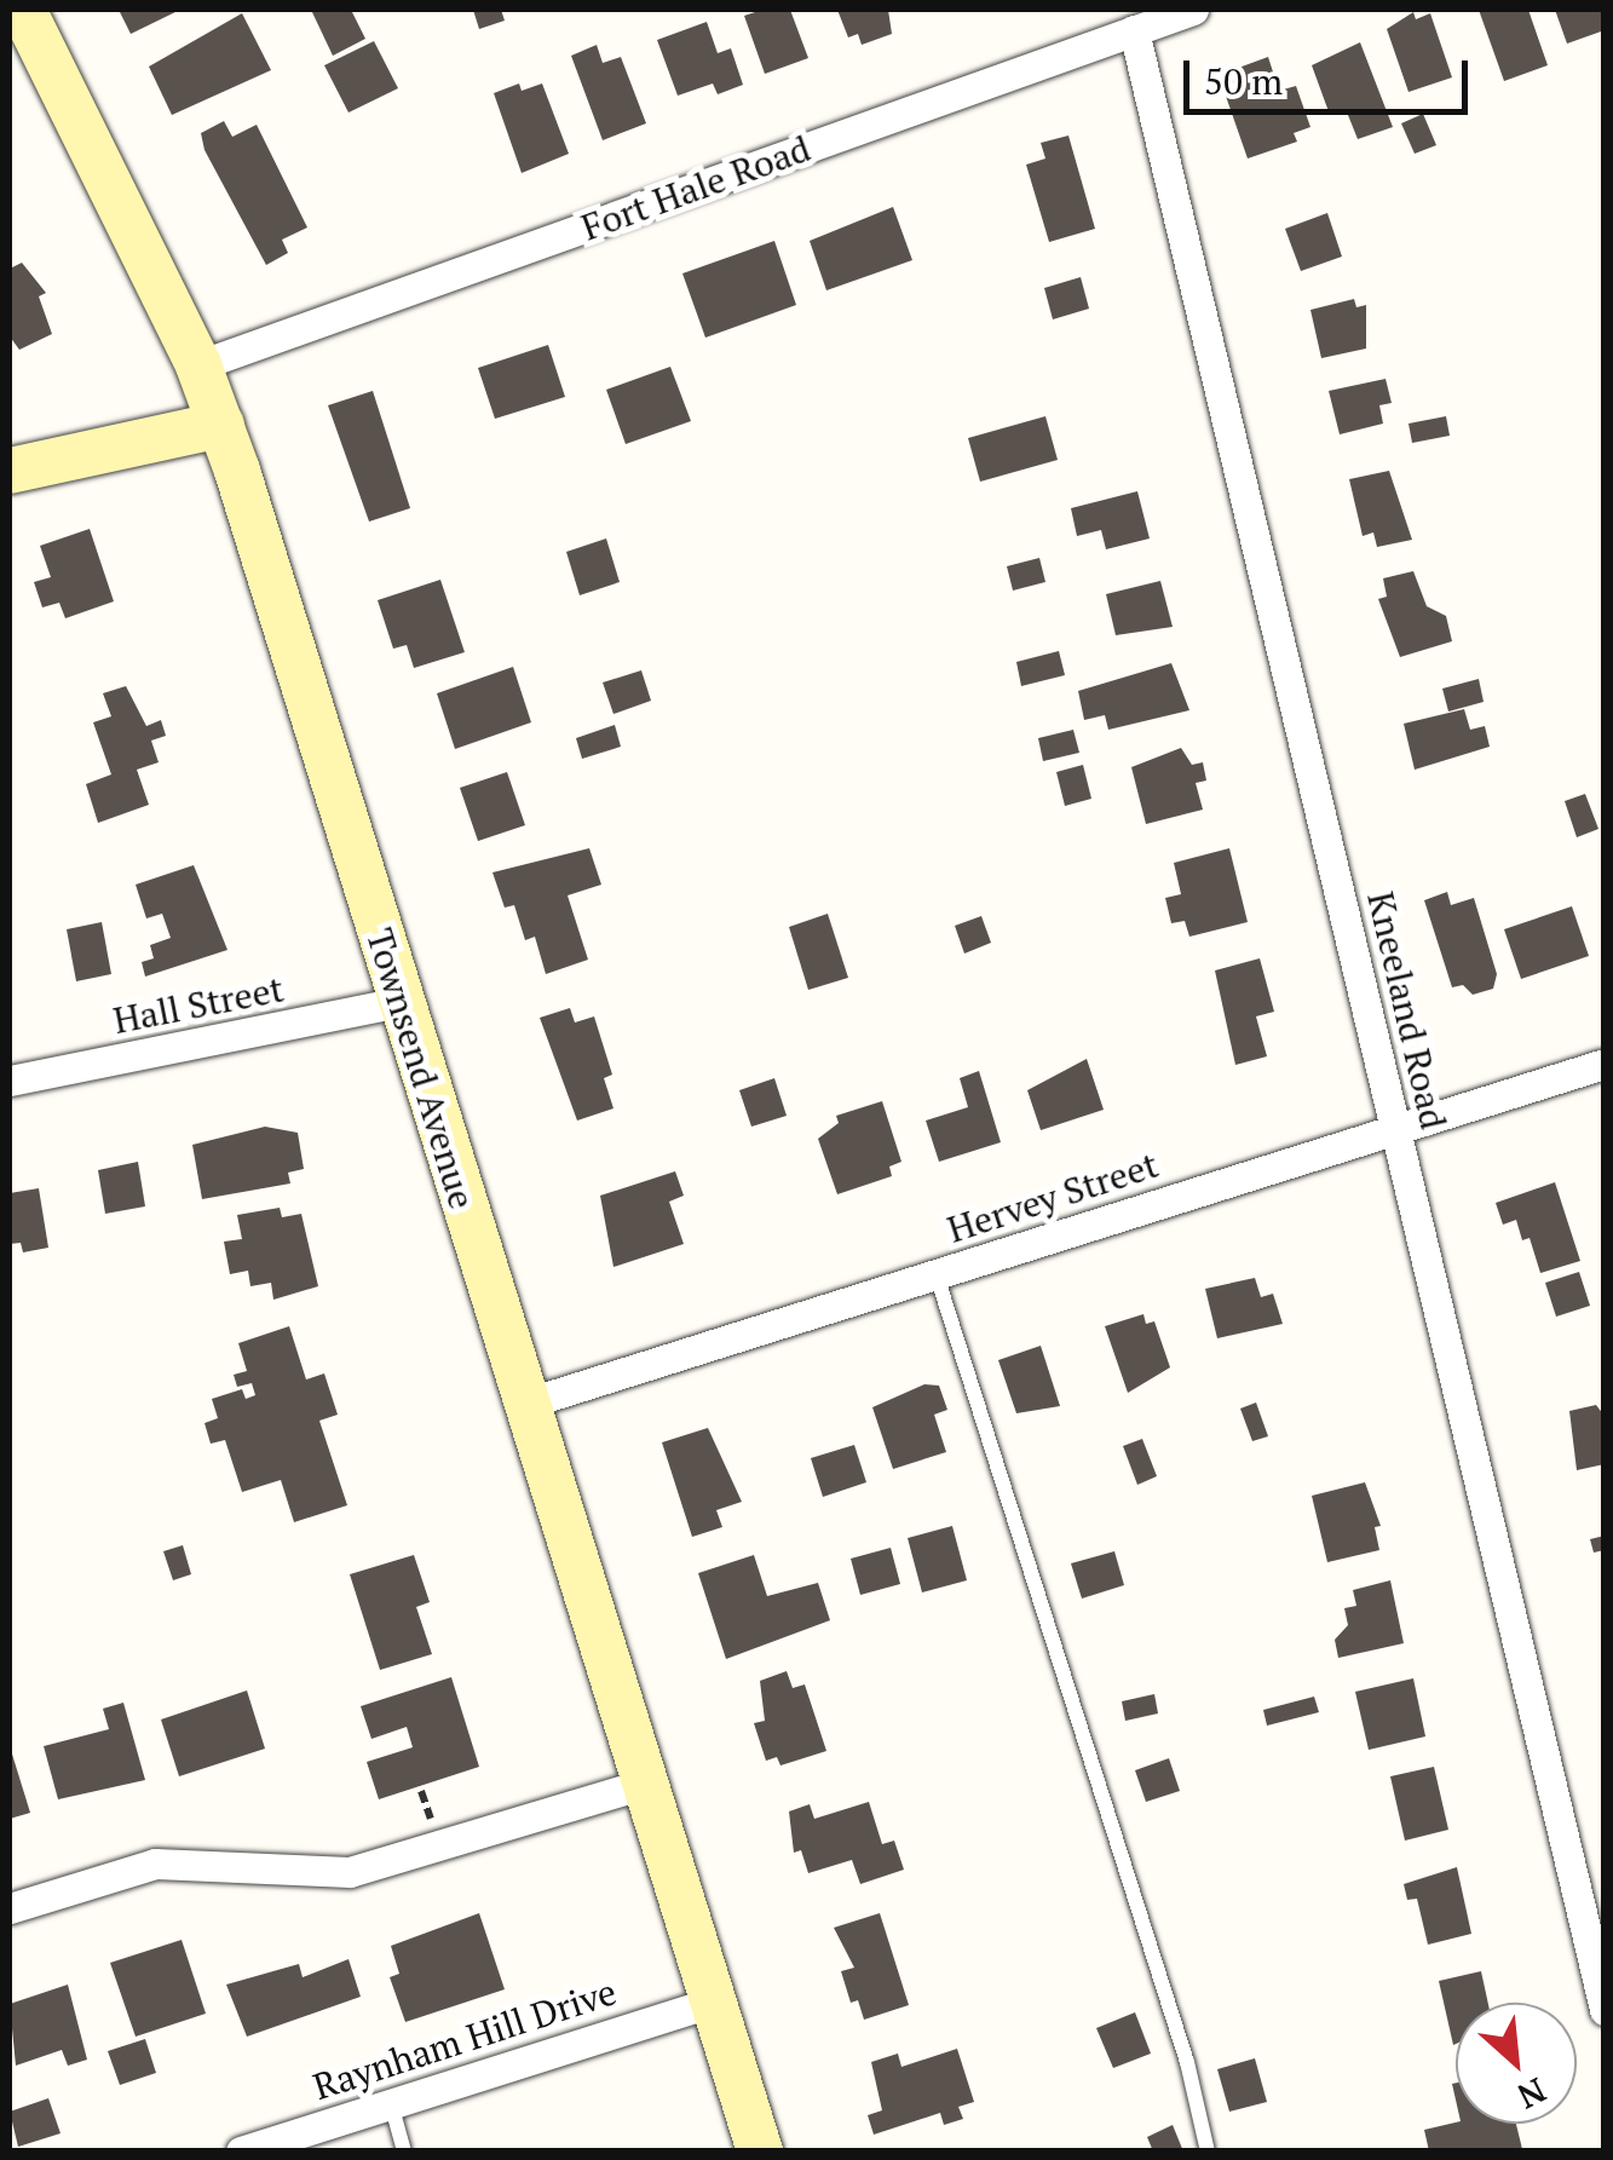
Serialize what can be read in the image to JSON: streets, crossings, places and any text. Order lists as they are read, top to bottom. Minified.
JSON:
{"streets":{"main road":["Townsend Avenue"],"street":["Fort Hale Road","Hall Street","Kneeland Road","Hervey Street","Raynham Hill Drive"]},"crossings":[["Fort Hale Road","Kneeland Road"],["Fort Hale Road","Townsend Avenue"],["Hall Street","Townsend Avenue"],["Kneeland Road","Hervey Street"],["Townsend Avenue","Hervey Street"],["Townsend Avenue","Raynham Hill Drive"]],"scale_bar":"50 m","north":"bottom right"}
